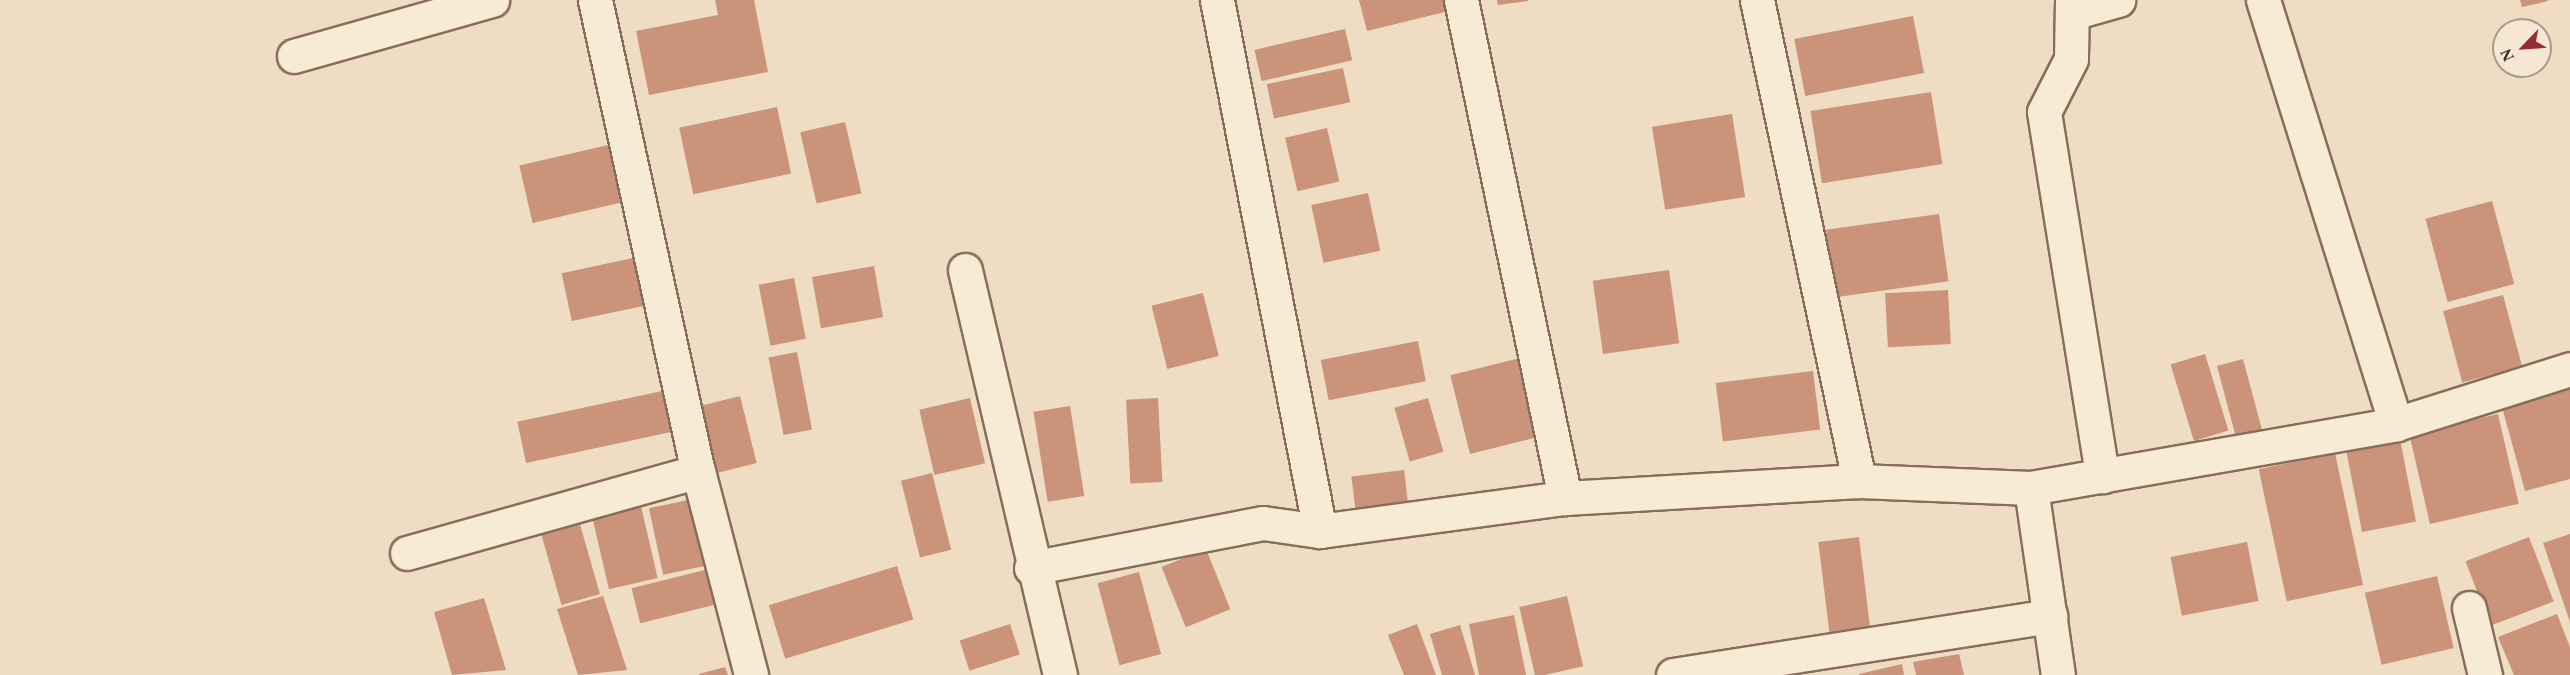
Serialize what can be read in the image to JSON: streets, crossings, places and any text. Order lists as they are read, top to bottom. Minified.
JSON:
{"north":"bottom left"}
